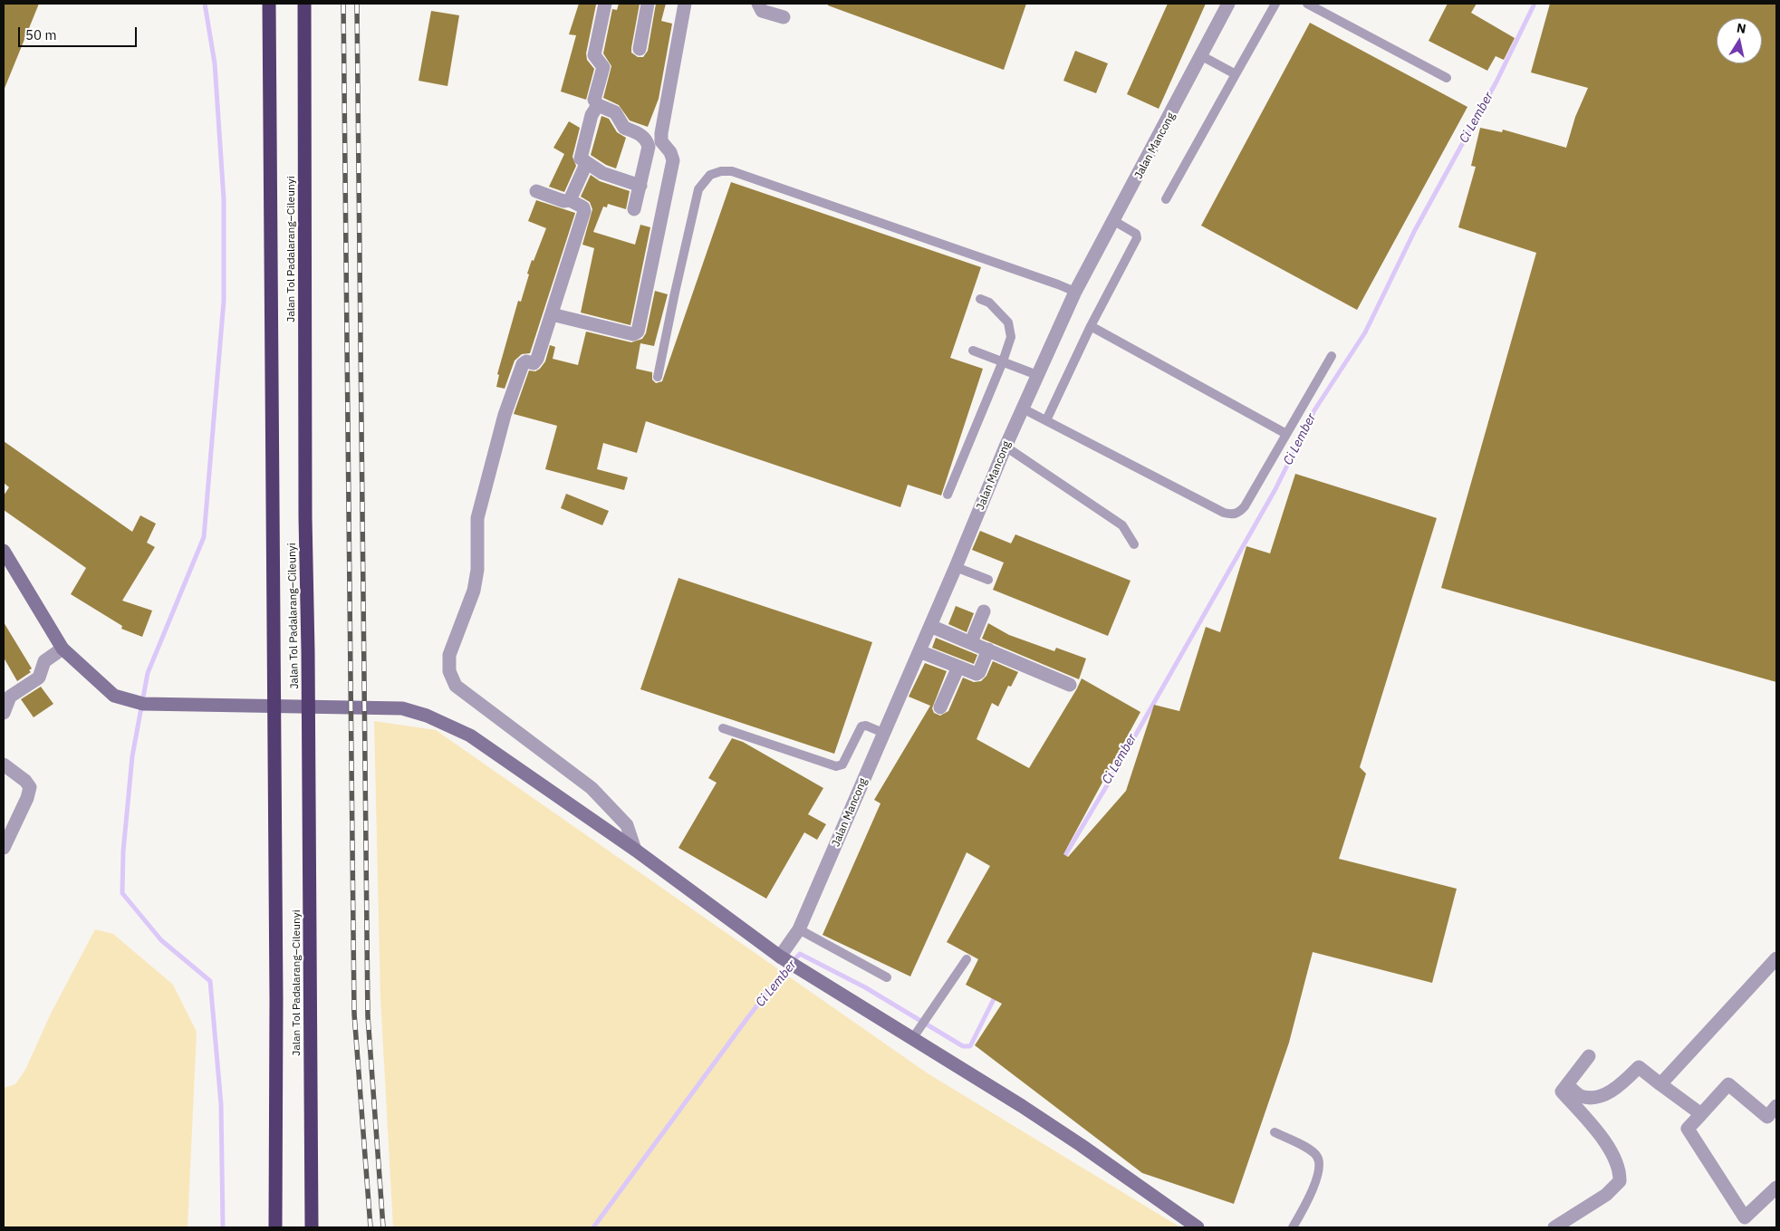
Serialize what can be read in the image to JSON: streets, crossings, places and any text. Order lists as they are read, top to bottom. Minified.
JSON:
{"streets":{"highway":["Jalan Tol Padalarang–Cileunyi"],"street":["Jalan Mancong"]},"water":["Ci Lember"],"scale_bar":"50 m","north":"top"}
